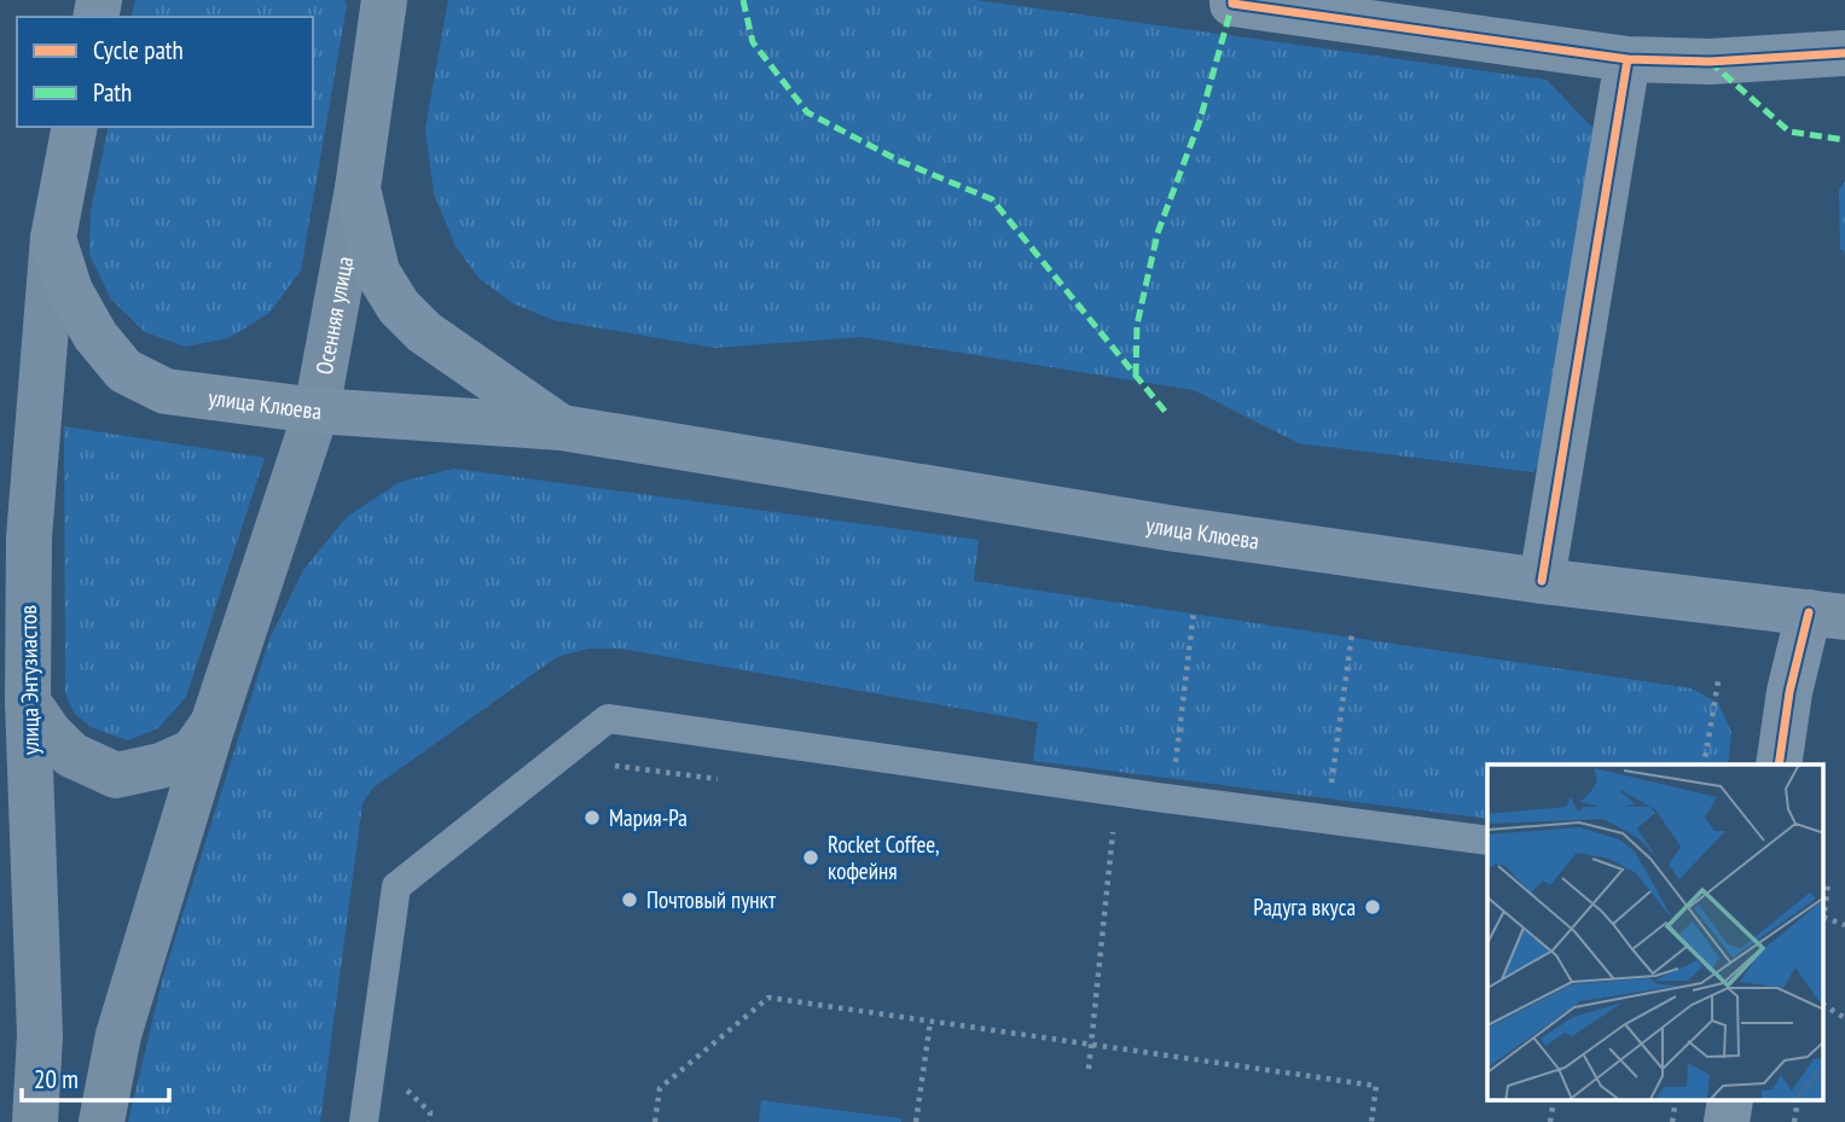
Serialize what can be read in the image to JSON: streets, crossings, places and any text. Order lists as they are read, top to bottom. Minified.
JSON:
{"streets":{"main road":["Осенняя улица","улица Клюева","улица Энтузиастов"]},"crossings":[["Осенняя улица","улица Клюева"],["улица Клюева","улица Энтузиастов"]],"places":["Мария-Ра","Rocket Coffee, кофейня","Почтовый пункт","Радуга вкуса"],"legend":["Cycle path","Path"],"scale_bar":"20 m"}
